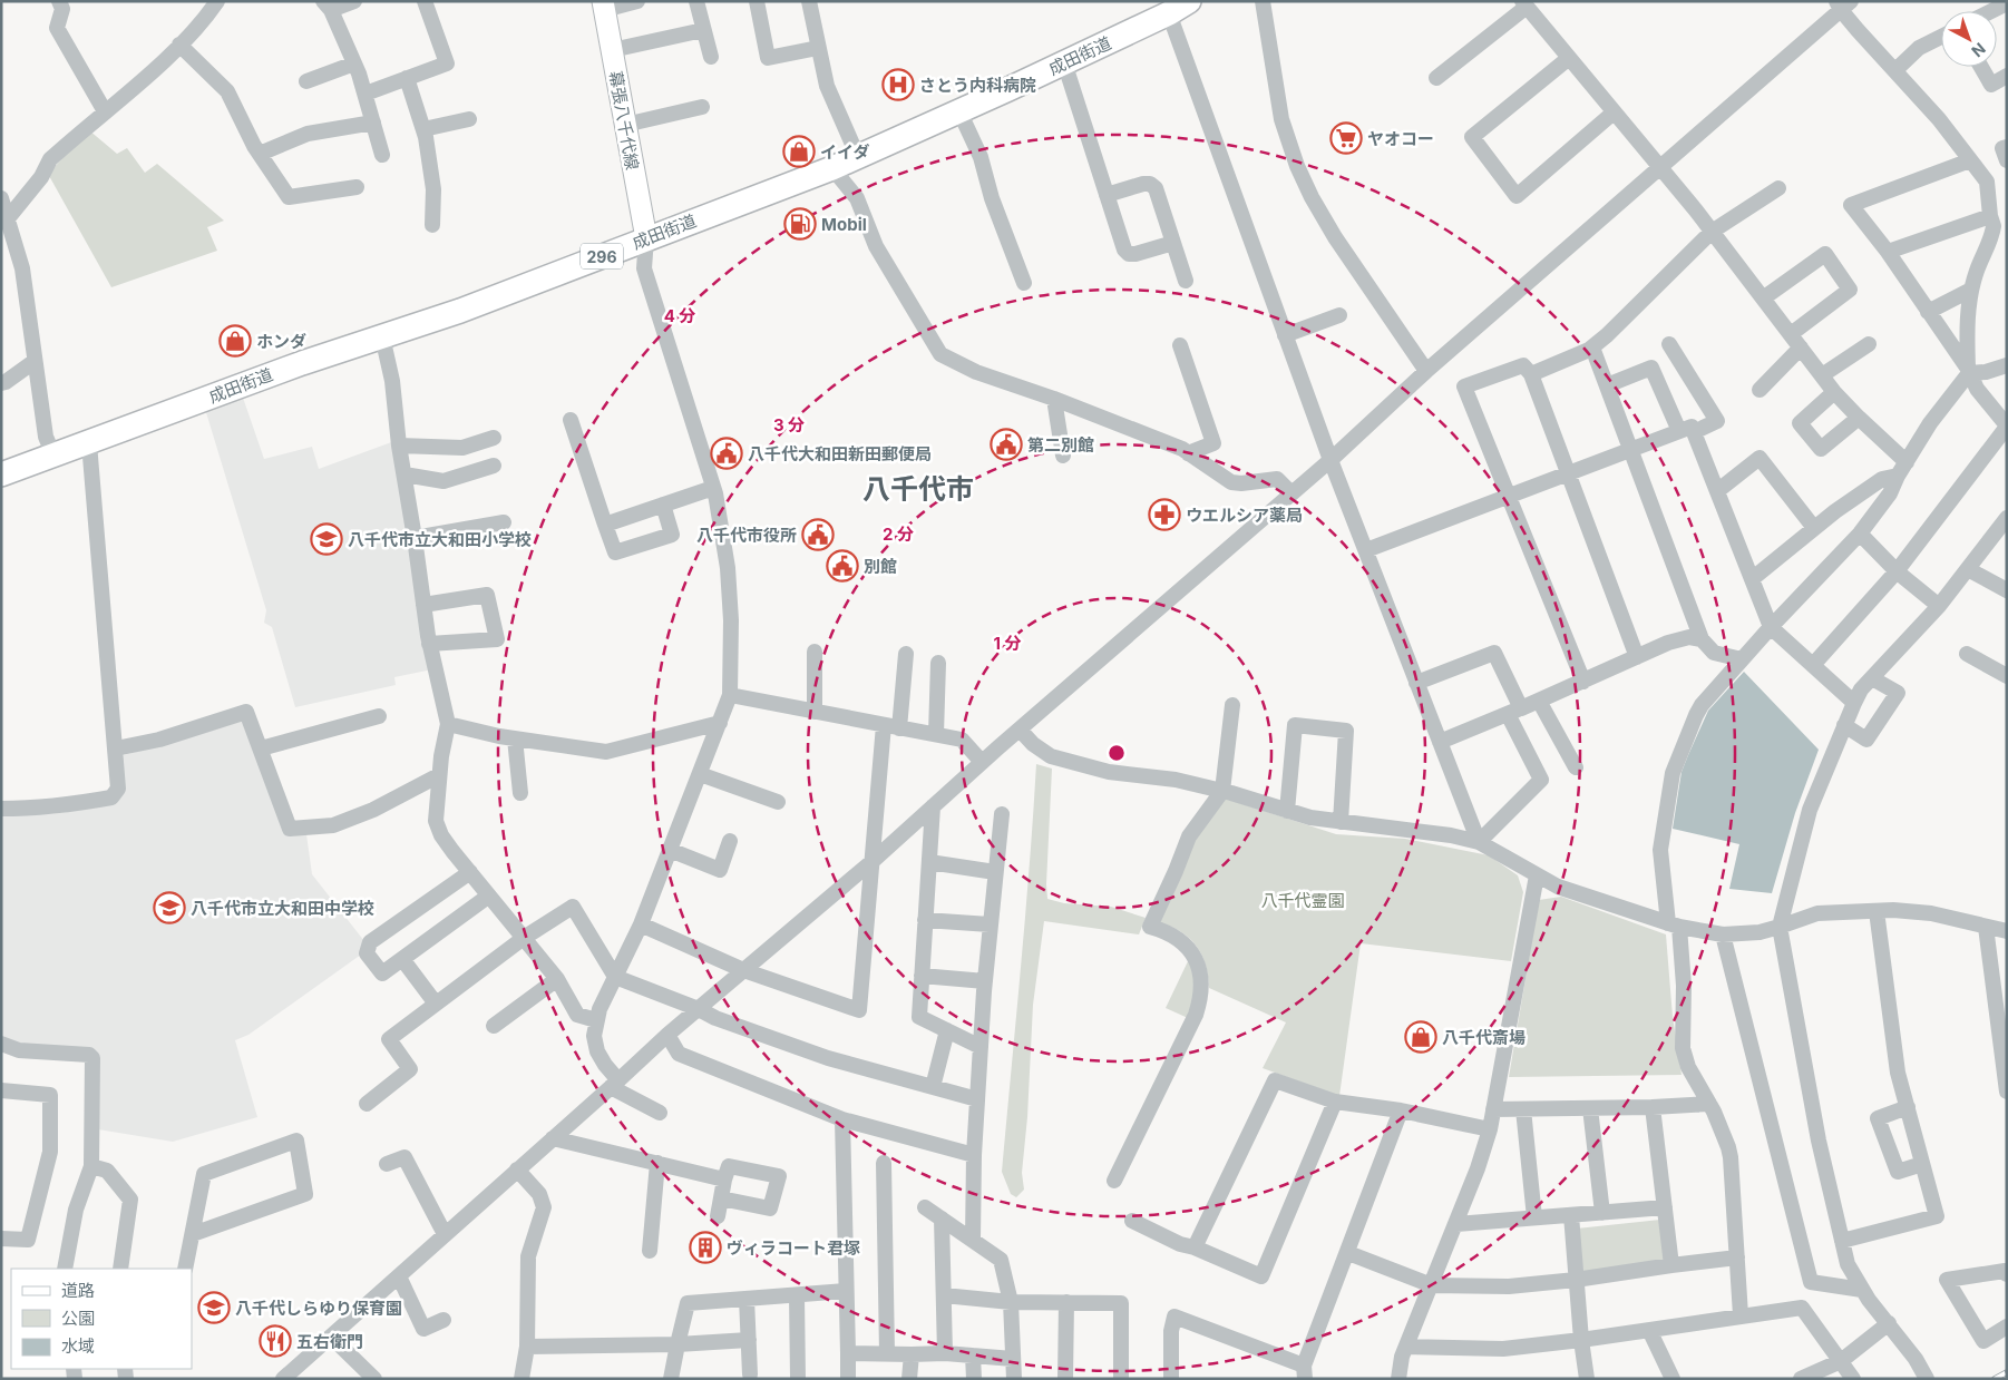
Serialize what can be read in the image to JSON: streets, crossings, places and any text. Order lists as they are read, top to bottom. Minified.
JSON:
{"streets":{"highway":["成田街道","296"],"main road":["幕張八千代線"]},"crossings":[["成田街道","幕張八千代線"]],"districts":["八千代市"],"parks":["八千代霊園"],"places":{"hospital":["さとう内科病院"],"supermarket":["ヤオコー"],"shop":["イイダ","ホンダ","八千代斎場"],"fuel station":["Mobil"],"public building":["第二別館","八千代大和田新田郵便局","八千代市役所","別館"],"pharmacy":["ウエルシア薬局"],"school or university":["八千代市立大和田小学校","八千代市立大和田中学校","八千代しらゆり保育園"],"building":["ヴィラコート君塚"],"restaurant":["五右衛門"]},"legend":["道路","公園","水域"],"north":"bottom right","rings":["4 分","3 分","2 分","1 分"]}
